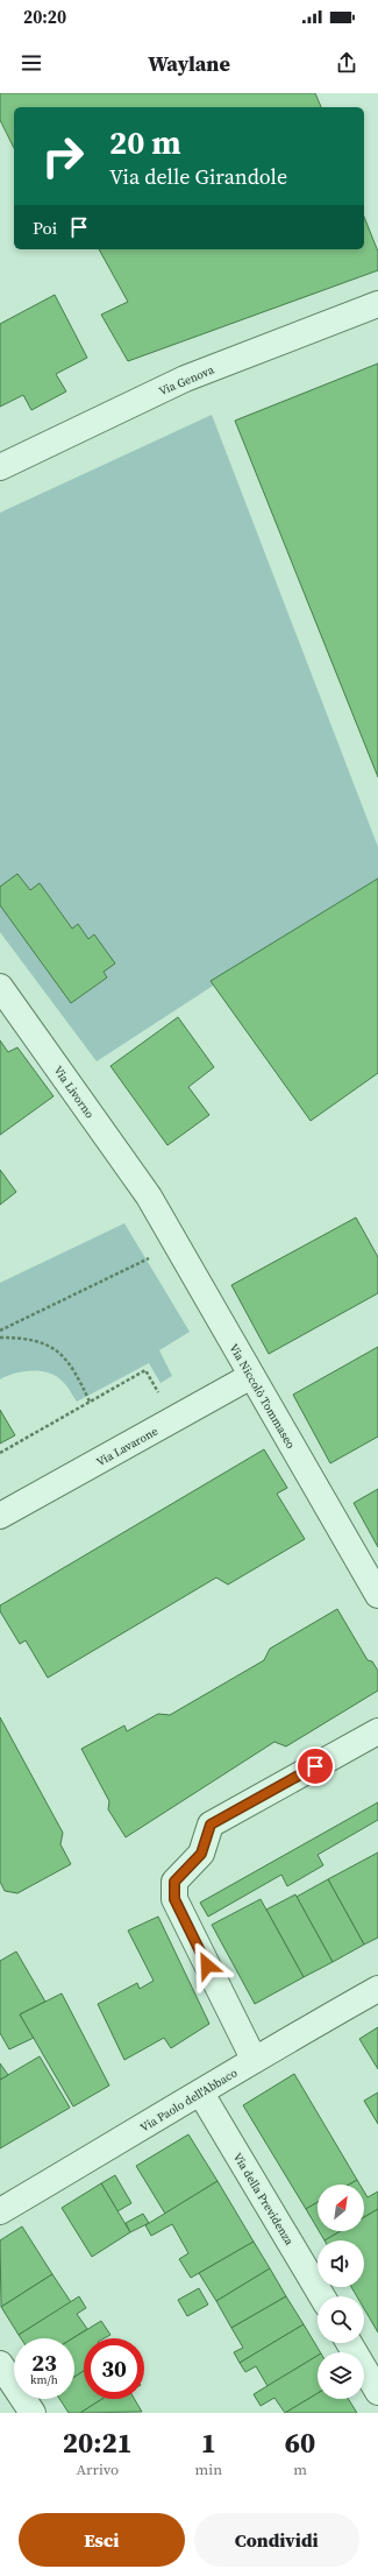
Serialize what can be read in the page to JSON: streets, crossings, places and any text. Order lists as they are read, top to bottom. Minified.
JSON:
{"streets":{"street":["Via Genova","Via Livorno","Via Niccolò Tommaseo","Via Lavarone","Via Paolo dell'Abbaco","Via della Previdenza"]},"crossings":[["Via Livorno","Via Niccolò Tommaseo"],["Via Niccolò Tommaseo","Via Lavarone"],["Via Paolo dell'Abbaco","Via della Previdenza"]],"north":"top right","page":{"status":"20:20","header":"Waylane","turn":["20 m","Via delle Girandole"],"then":"Poi","speed":"23 km/h","limit":"30","eta":["20:21","Arrivo","1","min","60","m"],"buttons":["Esci","Condividi"]}}
